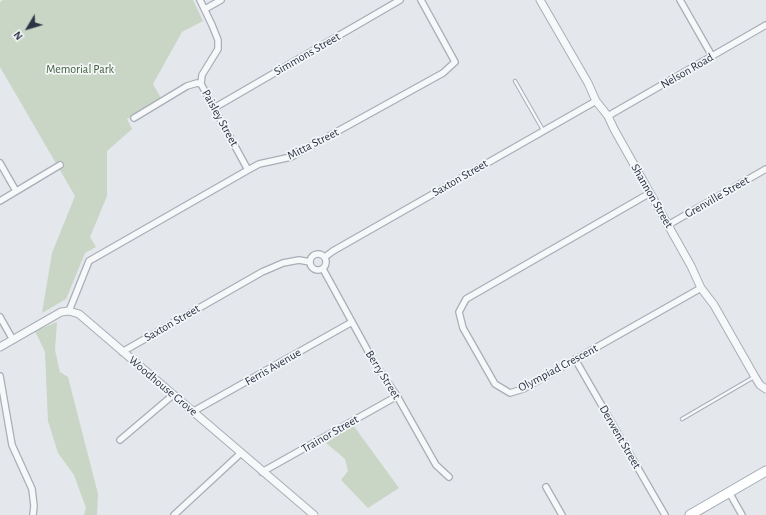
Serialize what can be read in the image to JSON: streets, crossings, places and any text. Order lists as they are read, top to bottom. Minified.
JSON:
{"streets":{"street":["Simmons Street","Nelson Road","Paisley Street","Mitta Street","Saxton Street","Shannon Street","Grenville Street","Ferris Avenue","Olympiad Crescent","Berry Street","Woodhouse Grove","Trainor Street","Derwent Street"]},"crossings":[["Simmons Street","Paisley Street"],["Nelson Road","Shannon Street"],["Paisley Street","Mitta Street"],["Mitta Street","Woodhouse Grove"],["Saxton Street","Shannon Street"],["Saxton Street","Berry Street"],["Saxton Street","Woodhouse Grove"],["Shannon Street","Grenville Street"],["Shannon Street","Olympiad Crescent"],["Ferris Avenue","Berry Street"],["Ferris Avenue","Woodhouse Grove"],["Olympiad Crescent","Derwent Street"],["Berry Street","Trainor Street"],["Woodhouse Grove","Trainor Street"]],"parks":["Memorial Park"],"north":"bottom left"}
